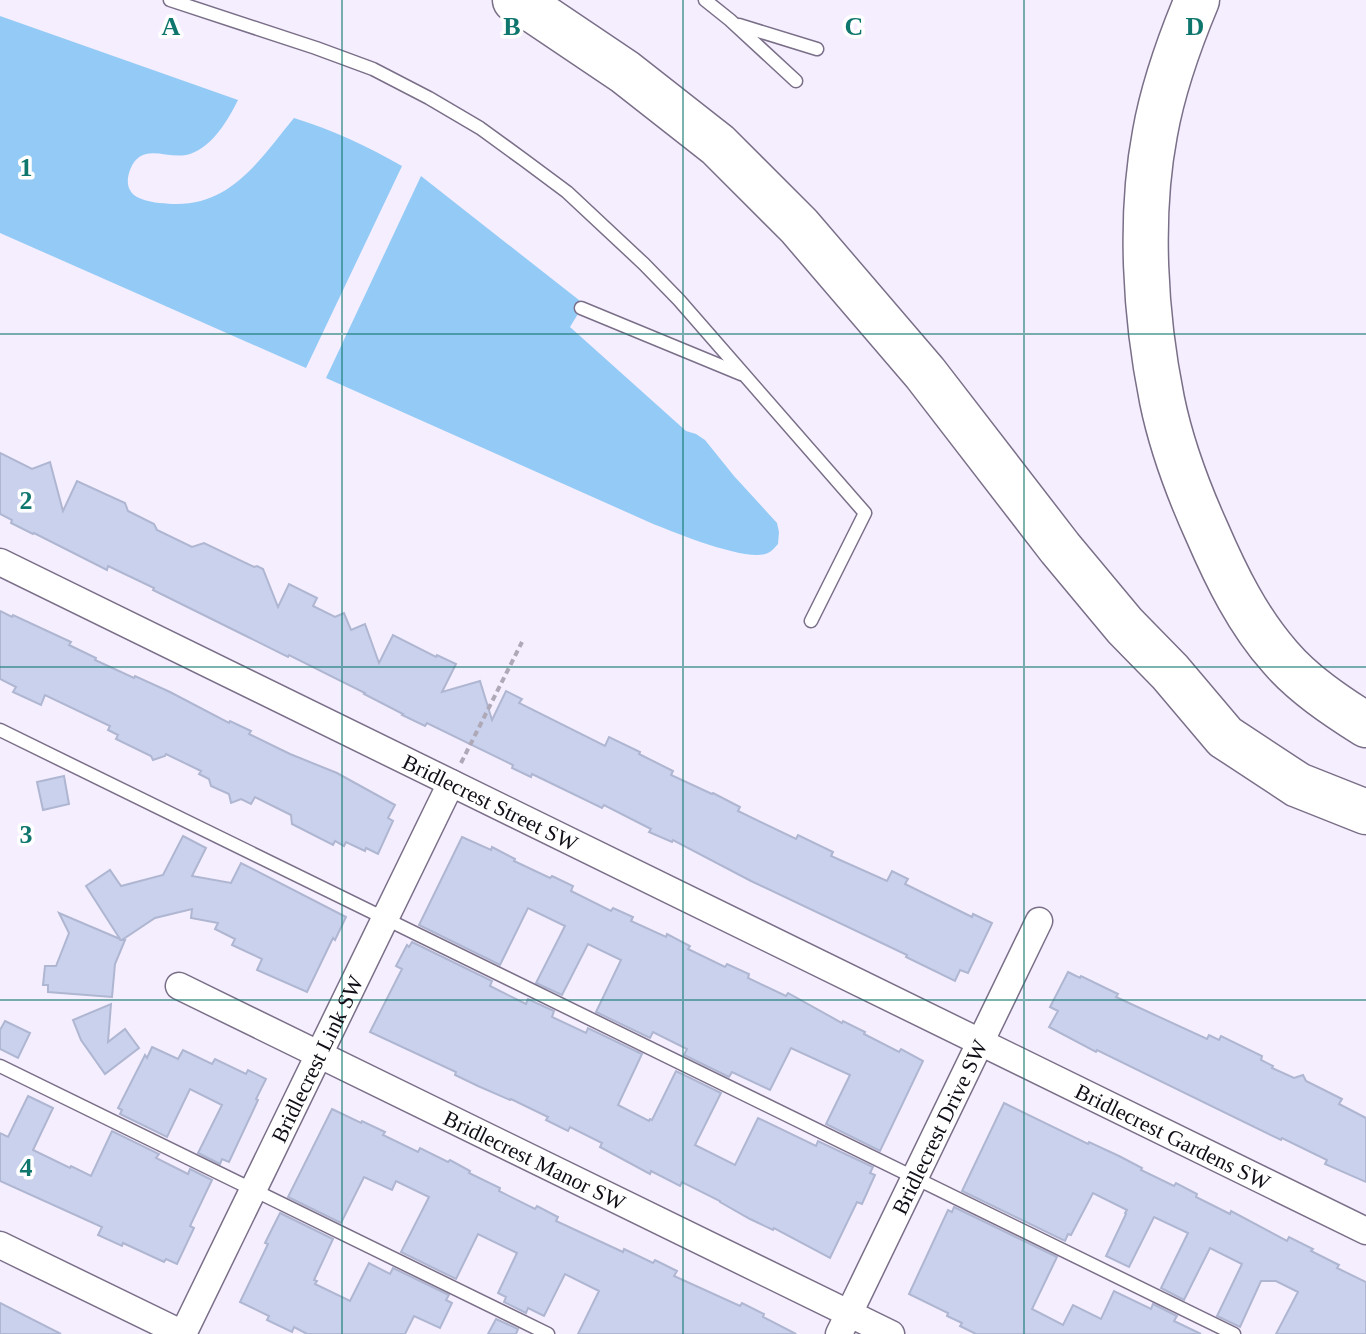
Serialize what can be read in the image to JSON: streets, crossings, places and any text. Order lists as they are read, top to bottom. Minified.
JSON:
{"streets":{"street":["Bridlecrest Street SW","Bridlecrest Link SW","Bridlecrest Drive SW","Bridlecrest Gardens SW","Bridlecrest Manor SW"]},"crossings":[["Bridlecrest Street SW","Bridlecrest Link SW"],["Bridlecrest Street SW","Bridlecrest Drive SW"],["Bridlecrest Street SW","Bridlecrest Gardens SW"],["Bridlecrest Link SW","Bridlecrest Manor SW"],["Bridlecrest Drive SW","Bridlecrest Gardens SW"],["Bridlecrest Drive SW","Bridlecrest Manor SW"]],"grid":{"columns":["A","B","C","D"],"rows":["1","2","3","4"]}}
